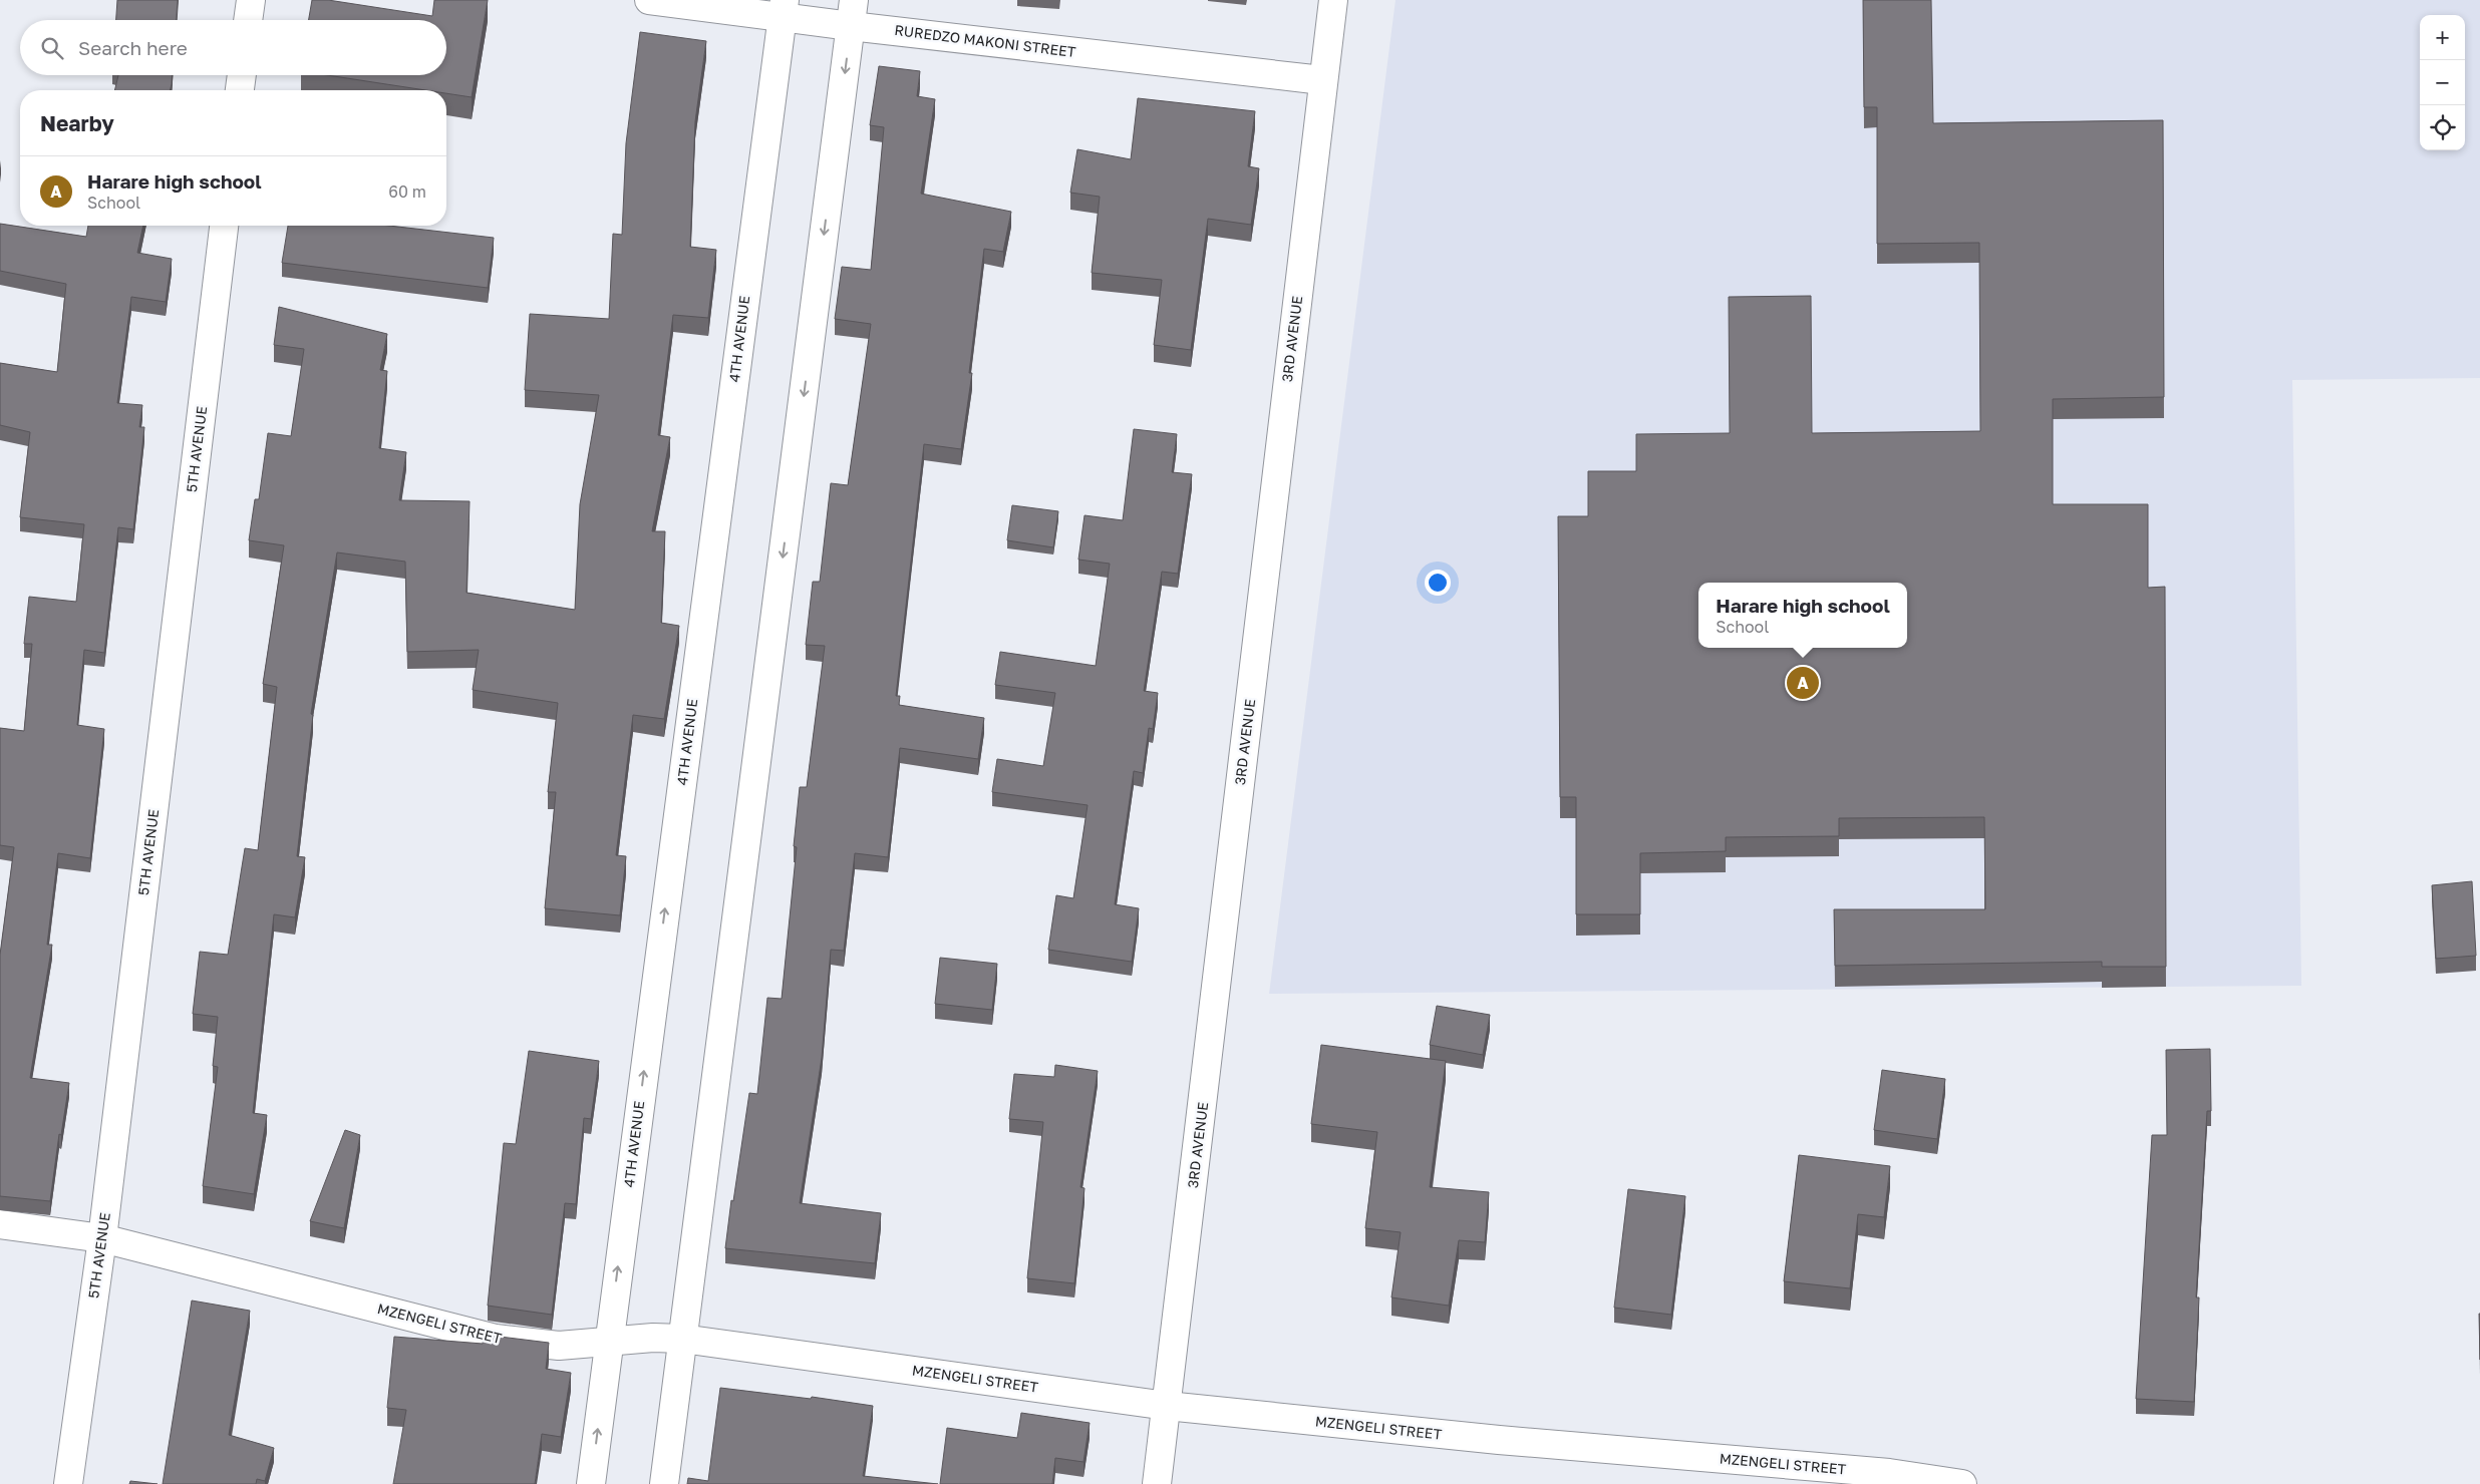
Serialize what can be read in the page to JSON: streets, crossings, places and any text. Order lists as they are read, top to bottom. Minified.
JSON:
{"streets":{"street":["RUREDZO MAKONI STREET","4TH AVENUE","3RD AVENUE","5TH AVENUE","MZENGELI STREET"]},"crossings":[["RUREDZO MAKONI STREET","4TH AVENUE"],["RUREDZO MAKONI STREET","3RD AVENUE"],["4TH AVENUE","MZENGELI STREET"],["3RD AVENUE","MZENGELI STREET"],["5TH AVENUE","MZENGELI STREET"]],"page":{"map_buttons":["+","−"],"search":"Search here","heading":"Nearby","list":[{"mark":"A","name":"Harare high school","note":"School","value":"60 m"}],"popup":["Harare high school","School"],"pins":"A"}}
